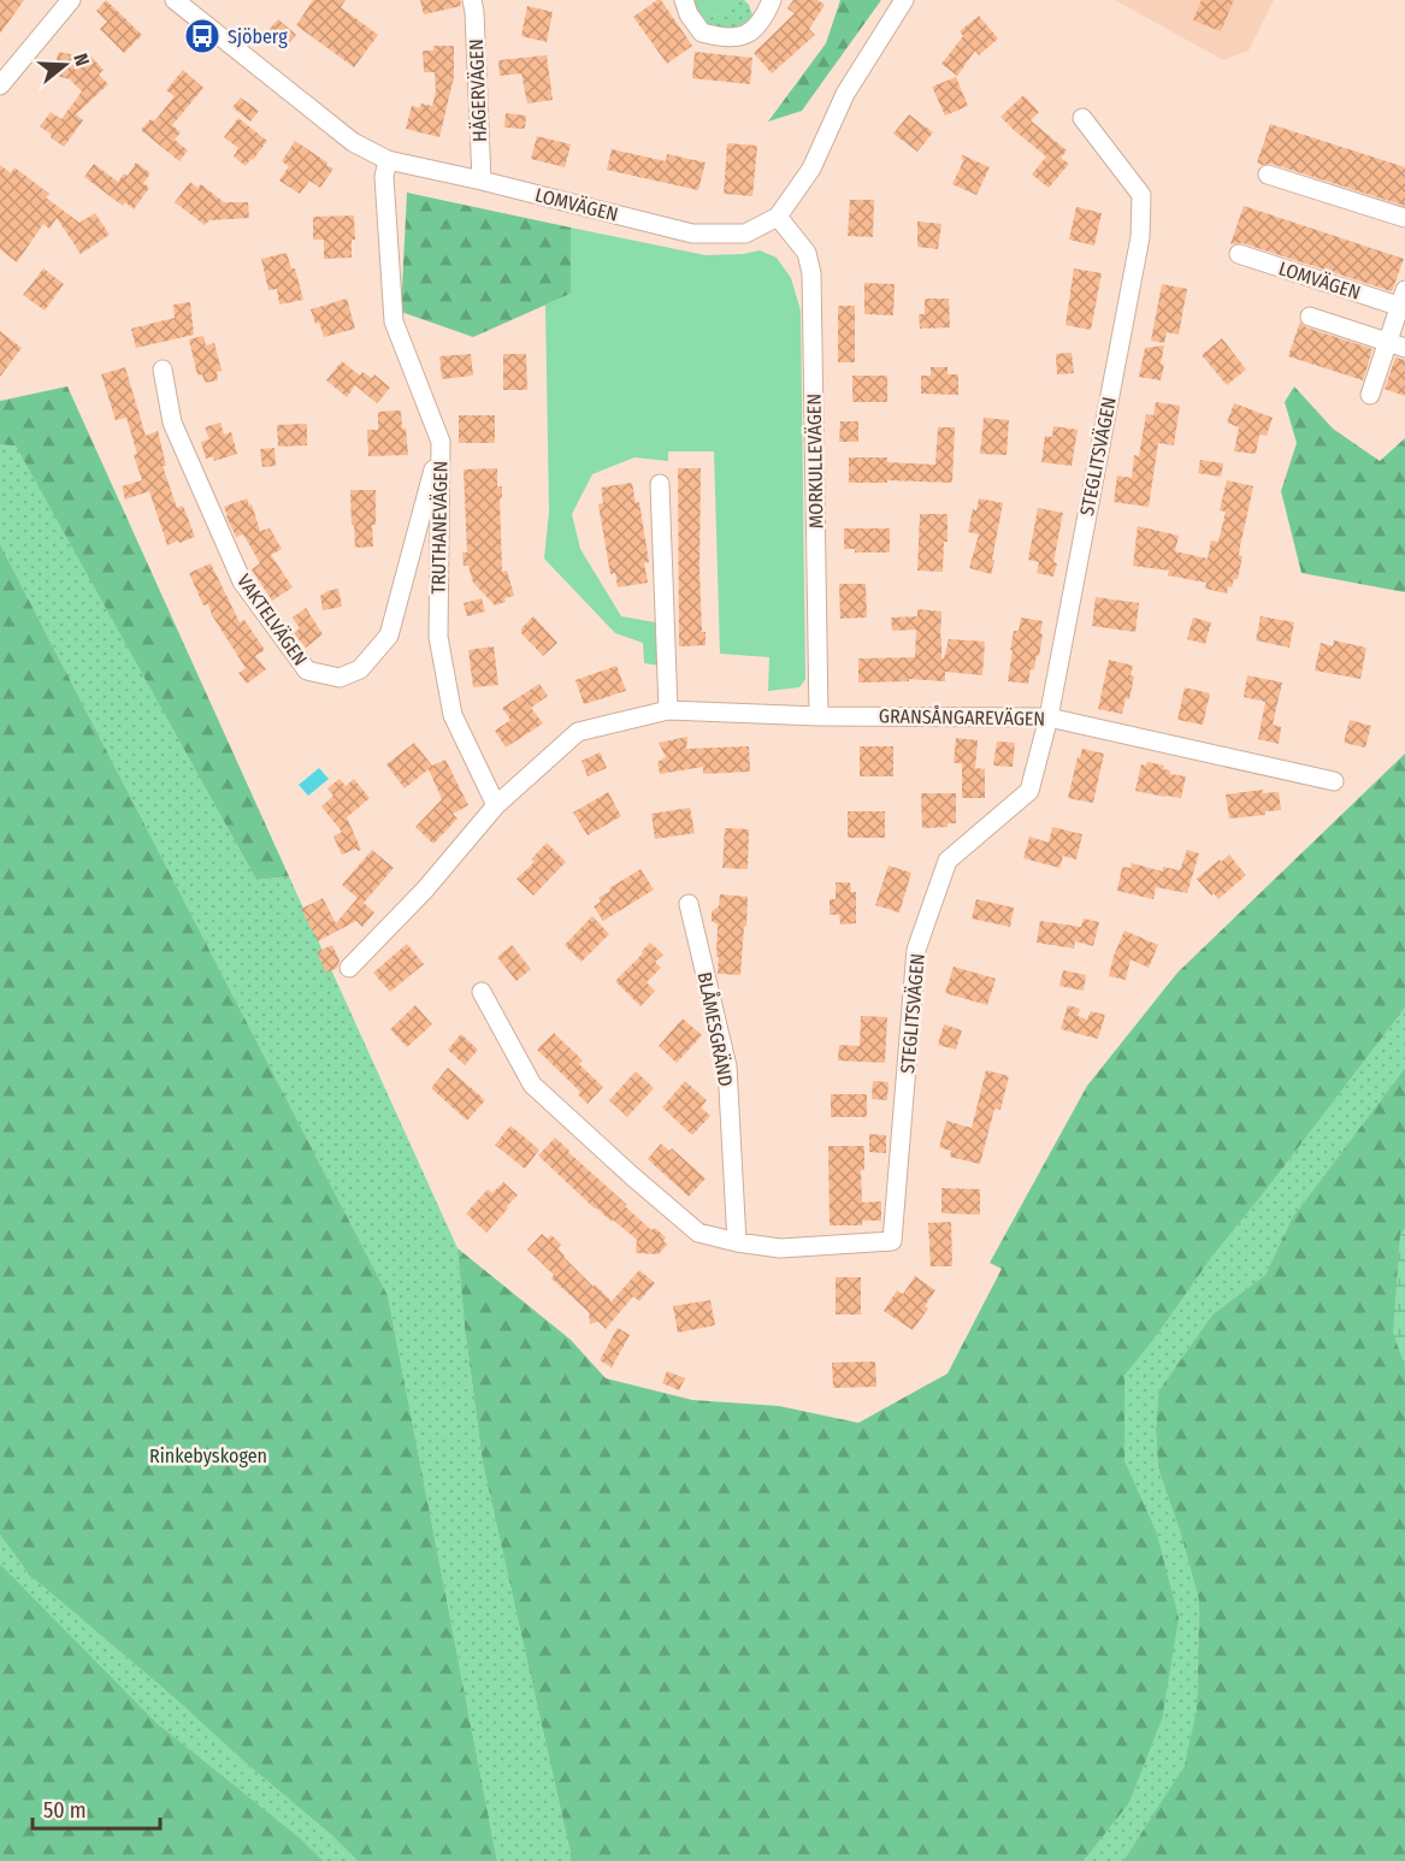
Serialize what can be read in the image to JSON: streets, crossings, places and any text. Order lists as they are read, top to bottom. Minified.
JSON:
{"streets":{"street":["HÄGERVÄGEN","LOMVÄGEN","STEGLITSVÄGEN","MORKULLEVÄGEN","TRUTHANEVÄGEN","VAKTELVÄGEN","GRANSÅNGAREVÄGEN","BLÅMESGRÄND"]},"crossings":[["HÄGERVÄGEN","LOMVÄGEN"],["LOMVÄGEN","MORKULLEVÄGEN"],["LOMVÄGEN","TRUTHANEVÄGEN"],["STEGLITSVÄGEN","GRANSÅNGAREVÄGEN"],["STEGLITSVÄGEN","BLÅMESGRÄND"],["MORKULLEVÄGEN","GRANSÅNGAREVÄGEN"],["TRUTHANEVÄGEN","VAKTELVÄGEN"],["TRUTHANEVÄGEN","GRANSÅNGAREVÄGEN"]],"parks":["Rinkebyskogen"],"places":{"bus stop":["Sjöberg"]},"scale_bar":"50 m","north":"right"}
